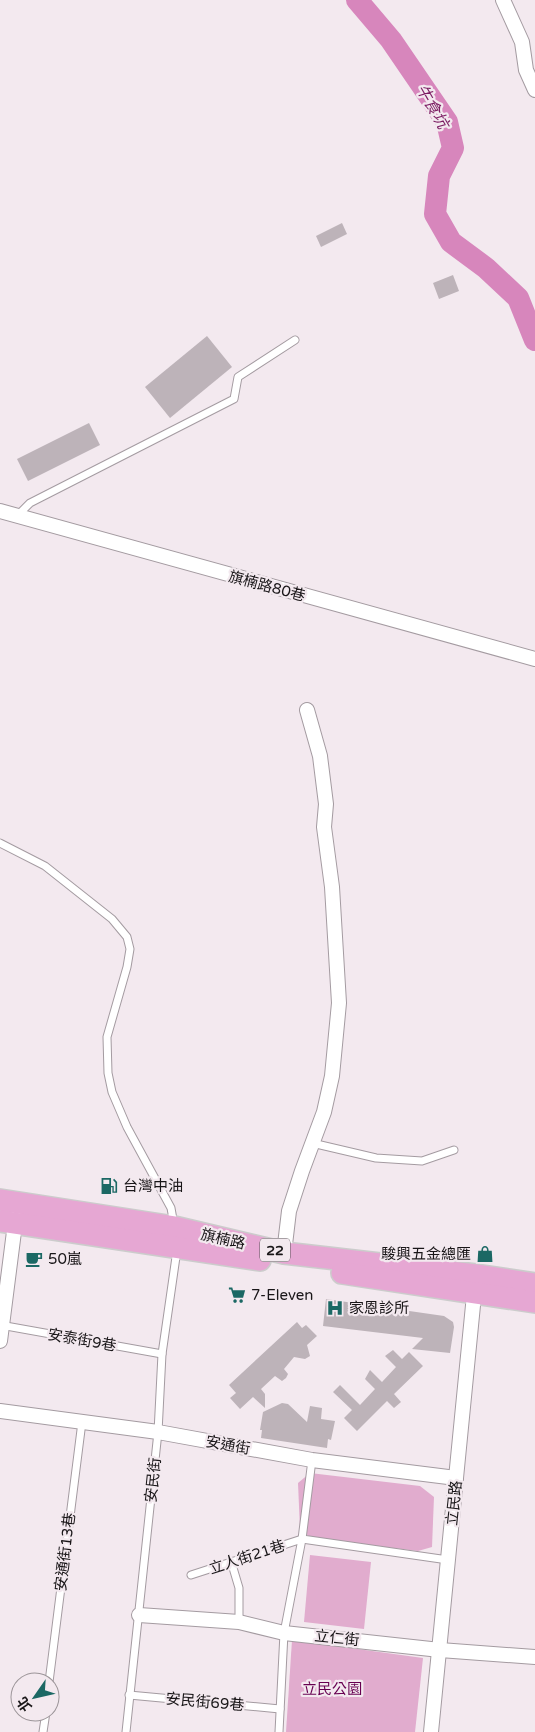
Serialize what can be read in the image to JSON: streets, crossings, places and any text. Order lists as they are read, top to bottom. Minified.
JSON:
{"streets":{"main road":["旗楠路","22"],"street":["旗楠路80巷","安通街","立民路","立仁街"],"lane":["安泰街9巷","安民街","安通街13巷","立人街21巷","安民街69巷"]},"crossings":[["旗楠路","安民街"],["旗楠路","立民路"],["安泰街9巷","安民街"],["安通街","安民街"],["安通街","立民路"],["安通街","安通街13巷"],["安民街","立仁街"],["安民街","安民街69巷"],["立民路","立仁街"]],"water":["牛食坑"],"parks":["立民公園"],"places":{"fuel station":["台灣中油"],"shop":["駿興五金總匯"],"cafe":["50嵐"],"supermarket":["7-Eleven"],"hospital":["家恩診所"]},"north":"bottom left"}
